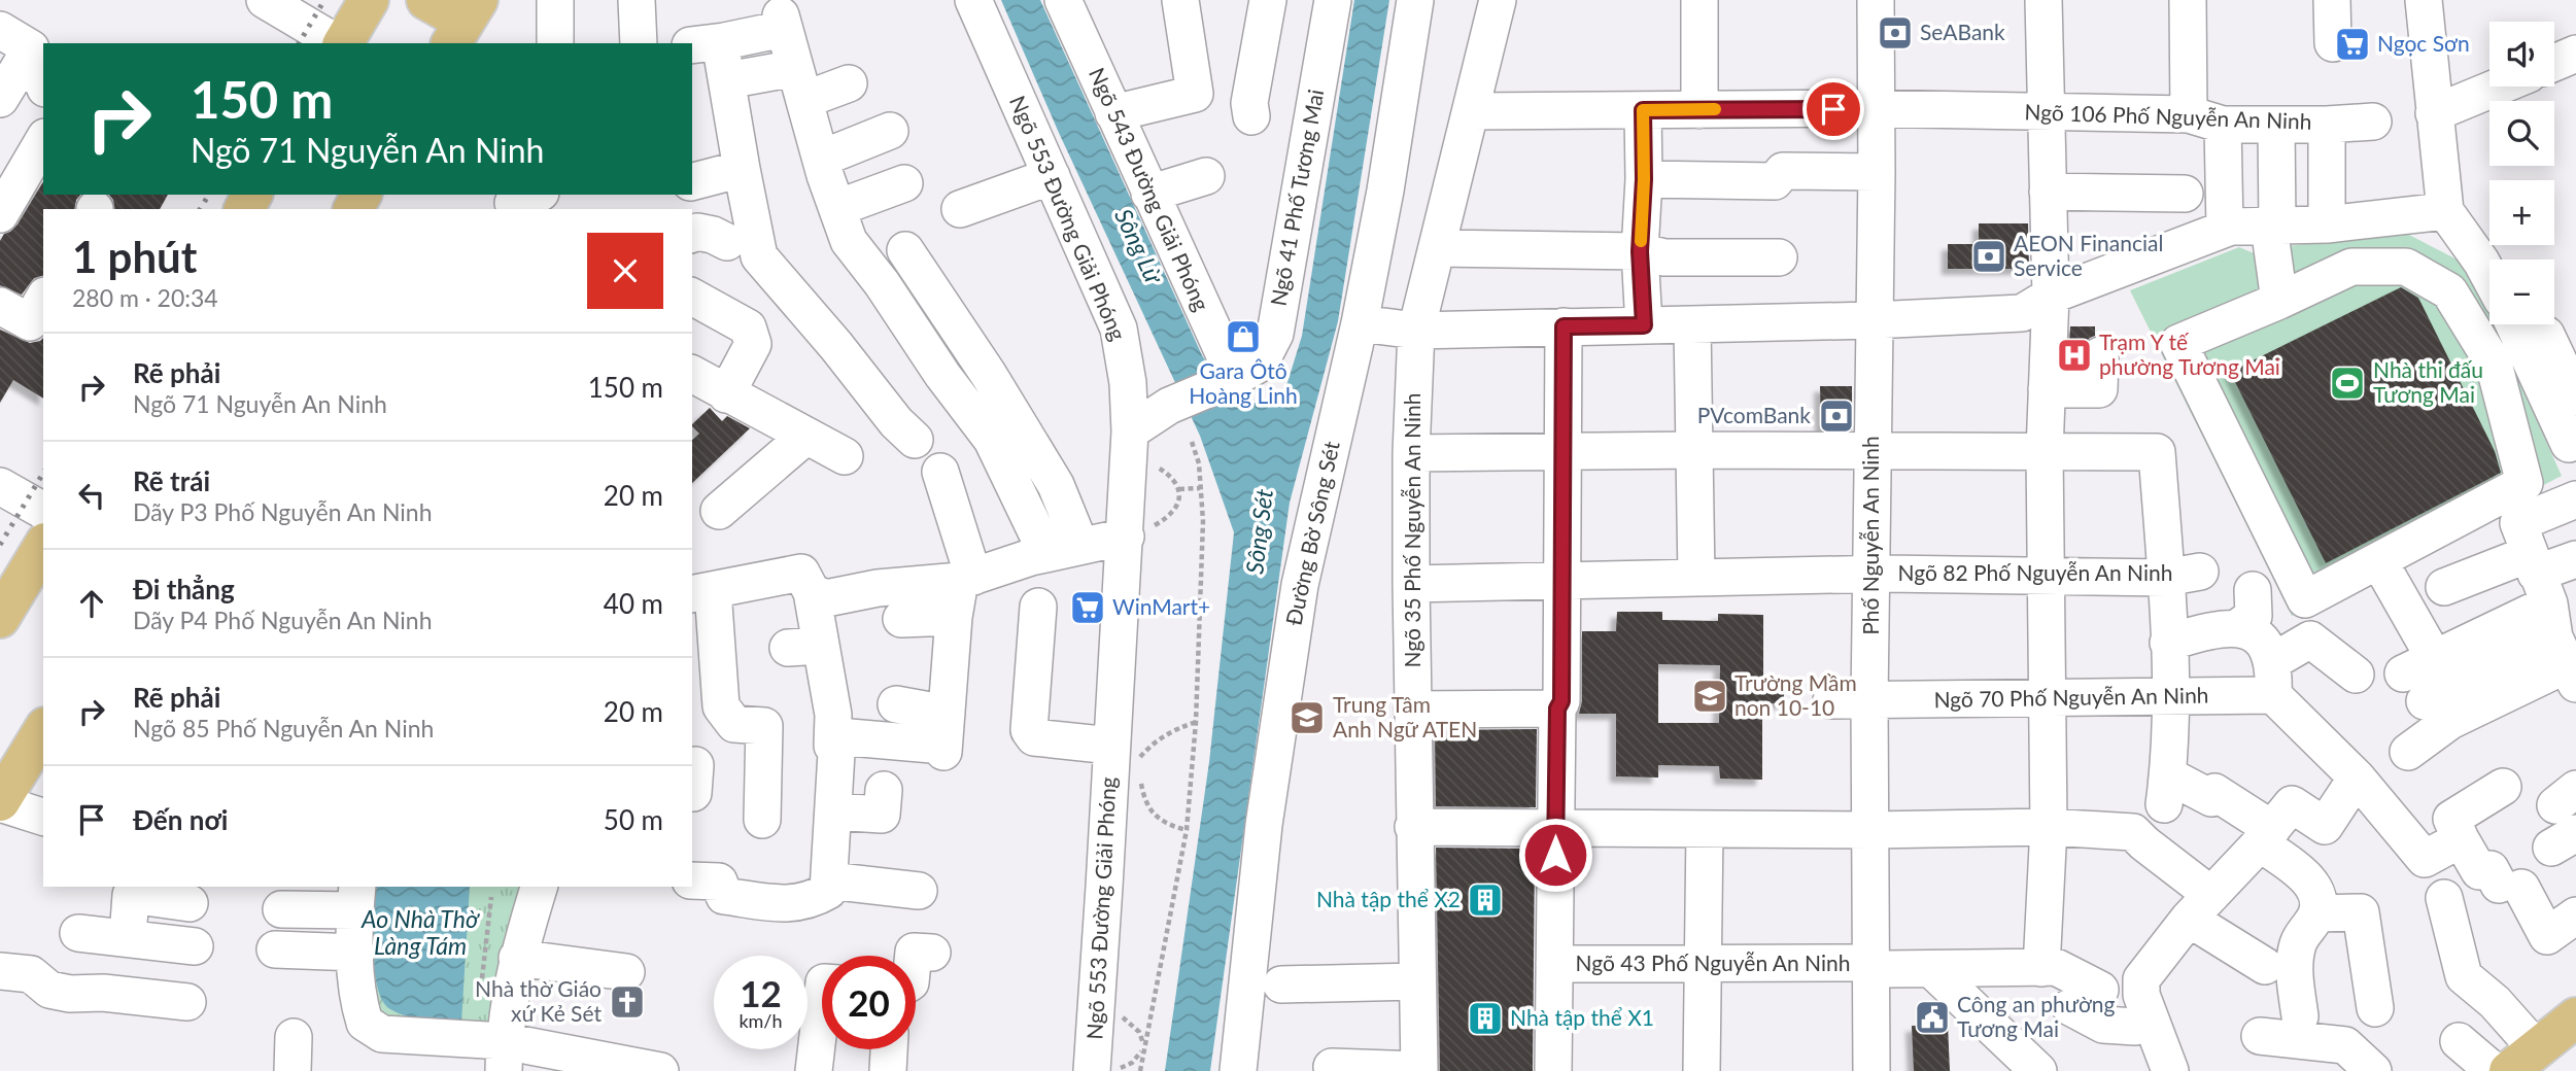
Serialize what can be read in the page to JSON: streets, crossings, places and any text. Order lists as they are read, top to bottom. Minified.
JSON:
{"streets":{"street":["Ngõ 106 Phố Nguyễn An Ninh","Ngõ 543 Đường Giải Phóng","Ngõ 41 Phố Tương Mai","Ngõ 553 Đường Giải Phóng","Ngõ 35 Phố Nguyễn An Ninh","Đường Bờ Sông Sét","Phố Nguyễn An Ninh","Ngõ 82 Phố Nguyễn An Ninh","Ngõ 70 Phố Nguyễn An Ninh","Ngõ 43 Phố Nguyễn An Ninh"]},"crossings":[["Ngõ 106 Phố Nguyễn An Ninh","Ngõ 35 Phố Nguyễn An Ninh"],["Ngõ 106 Phố Nguyễn An Ninh","Phố Nguyễn An Ninh"],["Ngõ 543 Đường Giải Phóng","Ngõ 41 Phố Tương Mai"],["Ngõ 41 Phố Tương Mai","Ngõ 553 Đường Giải Phóng"],["Ngõ 35 Phố Nguyễn An Ninh","Ngõ 82 Phố Nguyễn An Ninh"],["Phố Nguyễn An Ninh","Ngõ 82 Phố Nguyễn An Ninh"],["Phố Nguyễn An Ninh","Ngõ 70 Phố Nguyễn An Ninh"],["Phố Nguyễn An Ninh","Ngõ 43 Phố Nguyễn An Ninh"]],"water":["Sông Lừ","Sông Sét","Ao Nhà Thờ Làng Tám"],"places":{"bank":["SeABank","AEON Financial Service","PVcomBank"],"supermarket":["Ngọc Sơn","WinMart+"],"shop":["Gara Ôtô Hoàng Linh"],"hospital":["Trạm Y tế phường Tương Mai"],"sports":["Nhà thi đấu Tương Mai"],"school or university":["Trường Mầm non 10-10","Trung Tâm Anh Ngữ ATEN"],"building":["Nhà tập thể X2","Nhà tập thể X1"],"church":["Nhà thờ Giáo xứ Kẻ Sét"],"public building":["Công an phường Tương Mai"]},"page":{"map_buttons":["+","−"],"turn":["150 m","Ngõ 71 Nguyễn An Ninh"],"heading":["1 phút","280 m · 20:34"],"list":[{"name":"Rẽ phải","note":"Ngõ 71 Nguyễn An Ninh","value":"150 m"},{"name":"Rẽ trái","note":"Dãy P3 Phố Nguyễn An Ninh","value":"20 m"},{"name":"Đi thẳng","note":"Dãy P4 Phố Nguyễn An Ninh","value":"40 m"},{"name":"Rẽ phải","note":"Ngõ 85 Phố Nguyễn An Ninh","value":"20 m"},{"name":"Đến nơi","value":"50 m"}],"speed":"12 km/h","limit":"20"}}
